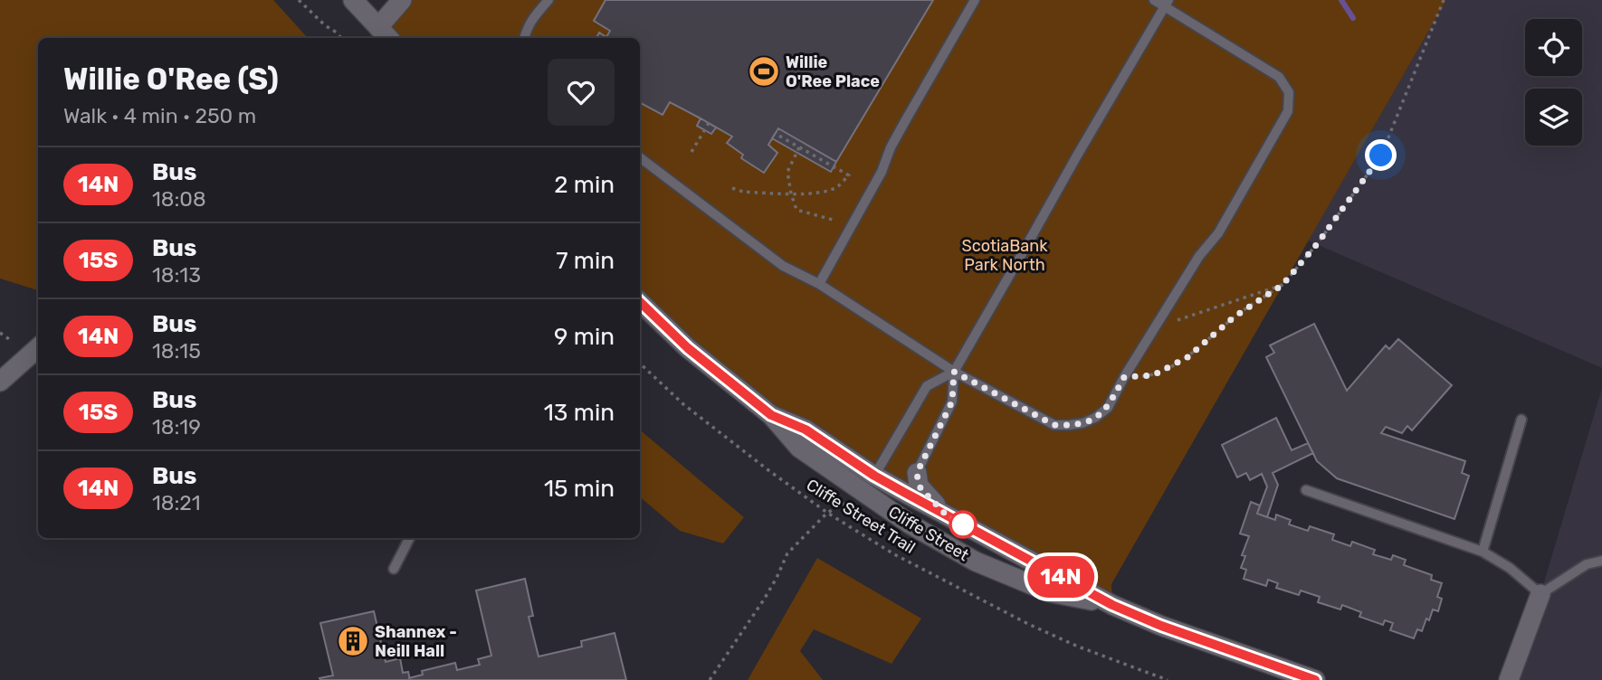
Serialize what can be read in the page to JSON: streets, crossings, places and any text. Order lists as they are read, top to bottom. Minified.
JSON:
{"streets":{"main road":["Cliffe Street"],"path":["Cliffe Street Trail"]},"parks":["ScotiaBank Park North"],"places":{"sports":["Willie O'Ree Place"],"building":["Shannex - Neill Hall"]},"lines":["bus line 14N"],"page":{"on_map":"14N","heading":["Willie O'Ree (S)","Walk · 4 min · 250 m"],"list":[{"mark":"14N","name":"Bus","note":"18:08","value":"2 min"},{"mark":"15S","name":"Bus","note":"18:13","value":"7 min"},{"mark":"14N","name":"Bus","note":"18:15","value":"9 min"},{"mark":"15S","name":"Bus","note":"18:19","value":"13 min"},{"mark":"14N","name":"Bus","note":"18:21","value":"15 min"}]}}
